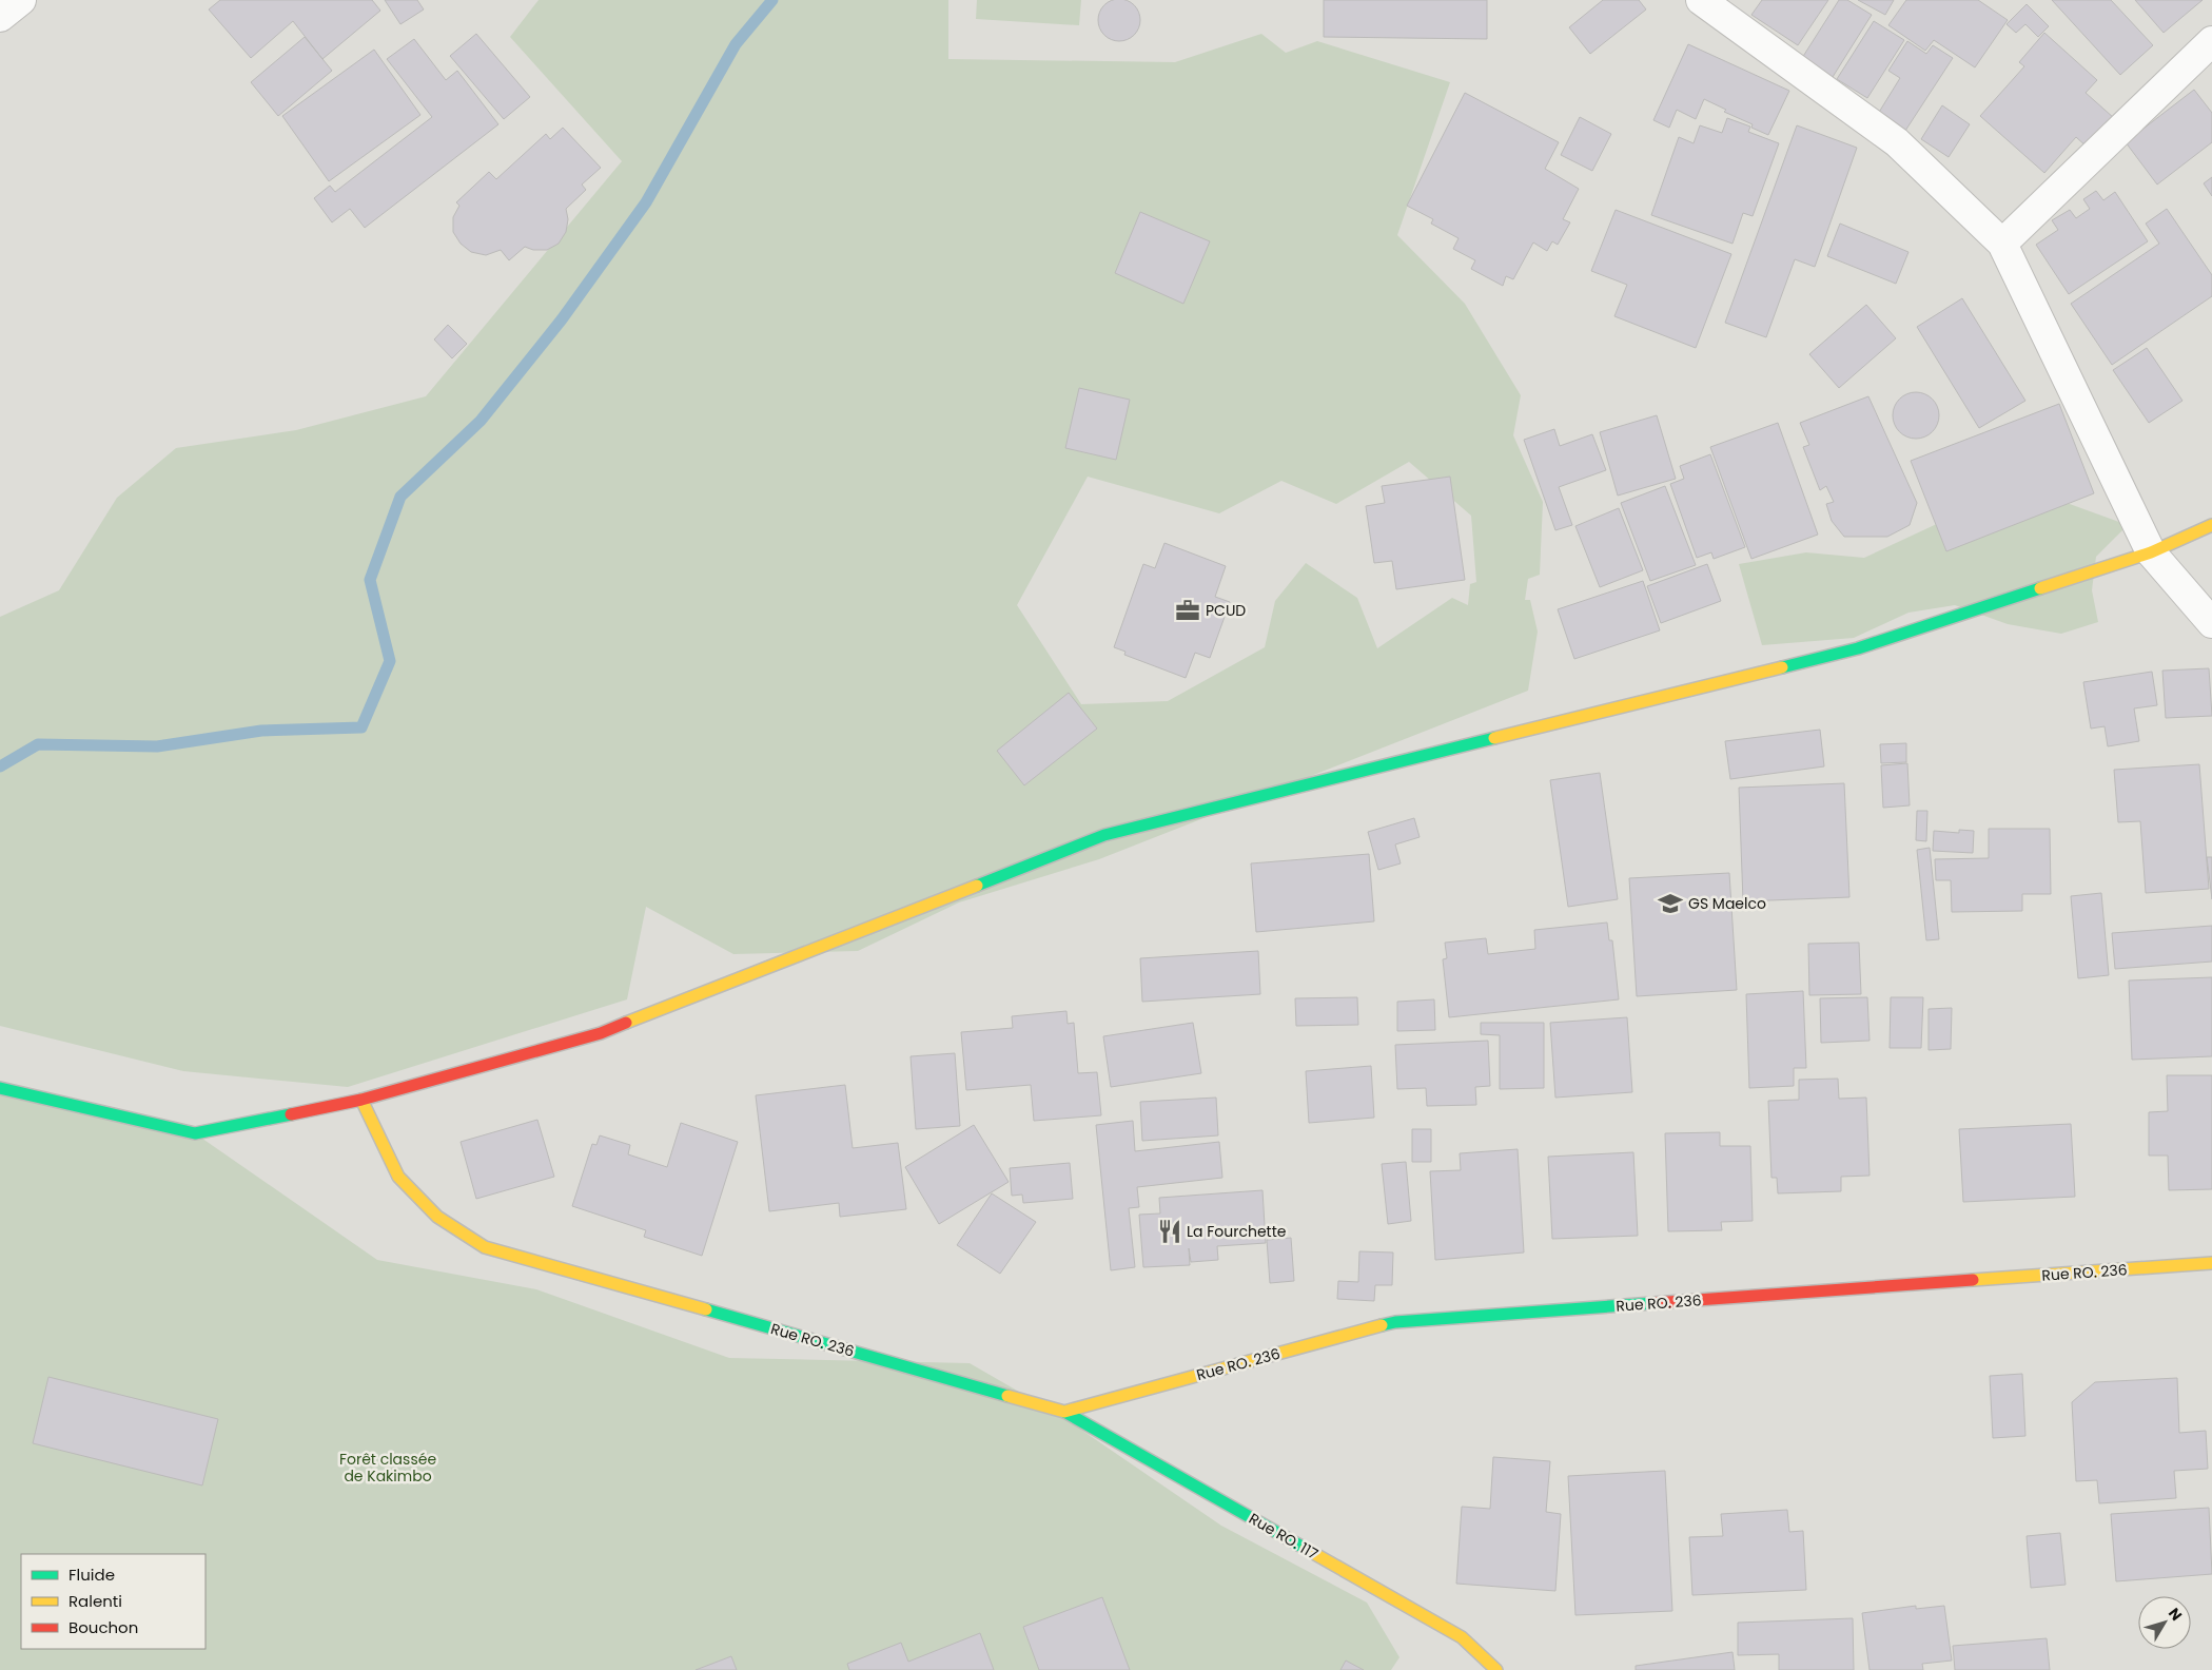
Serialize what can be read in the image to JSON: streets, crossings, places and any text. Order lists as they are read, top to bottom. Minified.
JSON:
{"streets":{"street":["Rue RO. 236","Rue RO. 117"]},"crossings":[["Rue RO. 236","Rue RO. 117"]],"parks":["Forêt classée de Kakimbo"],"places":{"office":["PCUD"],"school or university":["GS Maelco"],"restaurant":["La Fourchette"]},"legend":["Fluide","Ralenti","Bouchon"],"north":"top right"}
